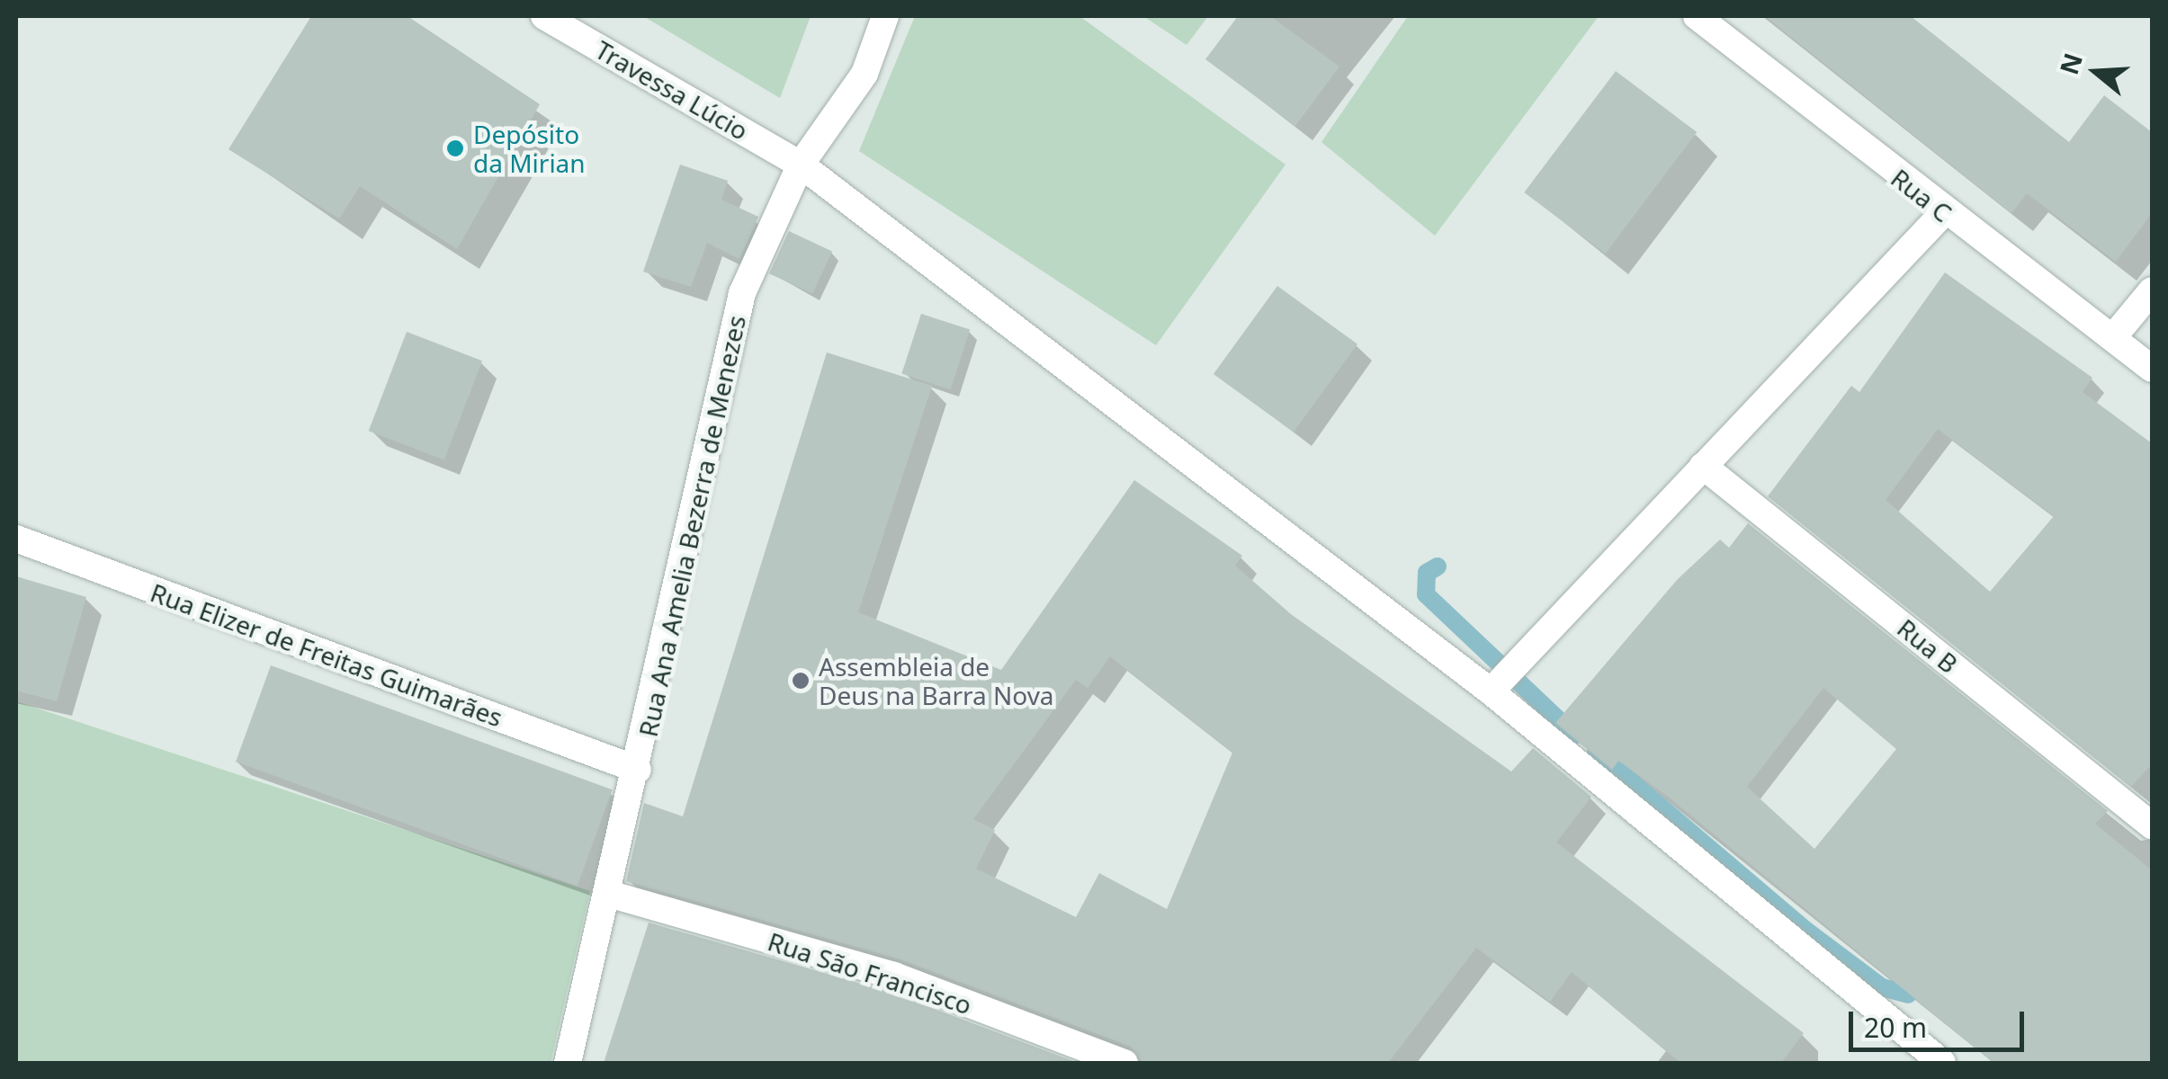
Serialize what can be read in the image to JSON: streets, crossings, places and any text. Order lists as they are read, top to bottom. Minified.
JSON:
{"streets":{"street":["Travessa Lúcio","Rua C","Rua Ana Amelia Bezerra de Menezes","Rua B","Rua Elizer de Freitas Guimarães","Rua São Francisco"]},"crossings":[["Travessa Lúcio","Rua Ana Amelia Bezerra de Menezes"],["Rua Ana Amelia Bezerra de Menezes","Rua Elizer de Freitas Guimarães"],["Rua Ana Amelia Bezerra de Menezes","Rua São Francisco"]],"places":["Depósito da Mirian","Assembleia de Deus na Barra Nova"],"scale_bar":"20 m","north":"left"}
